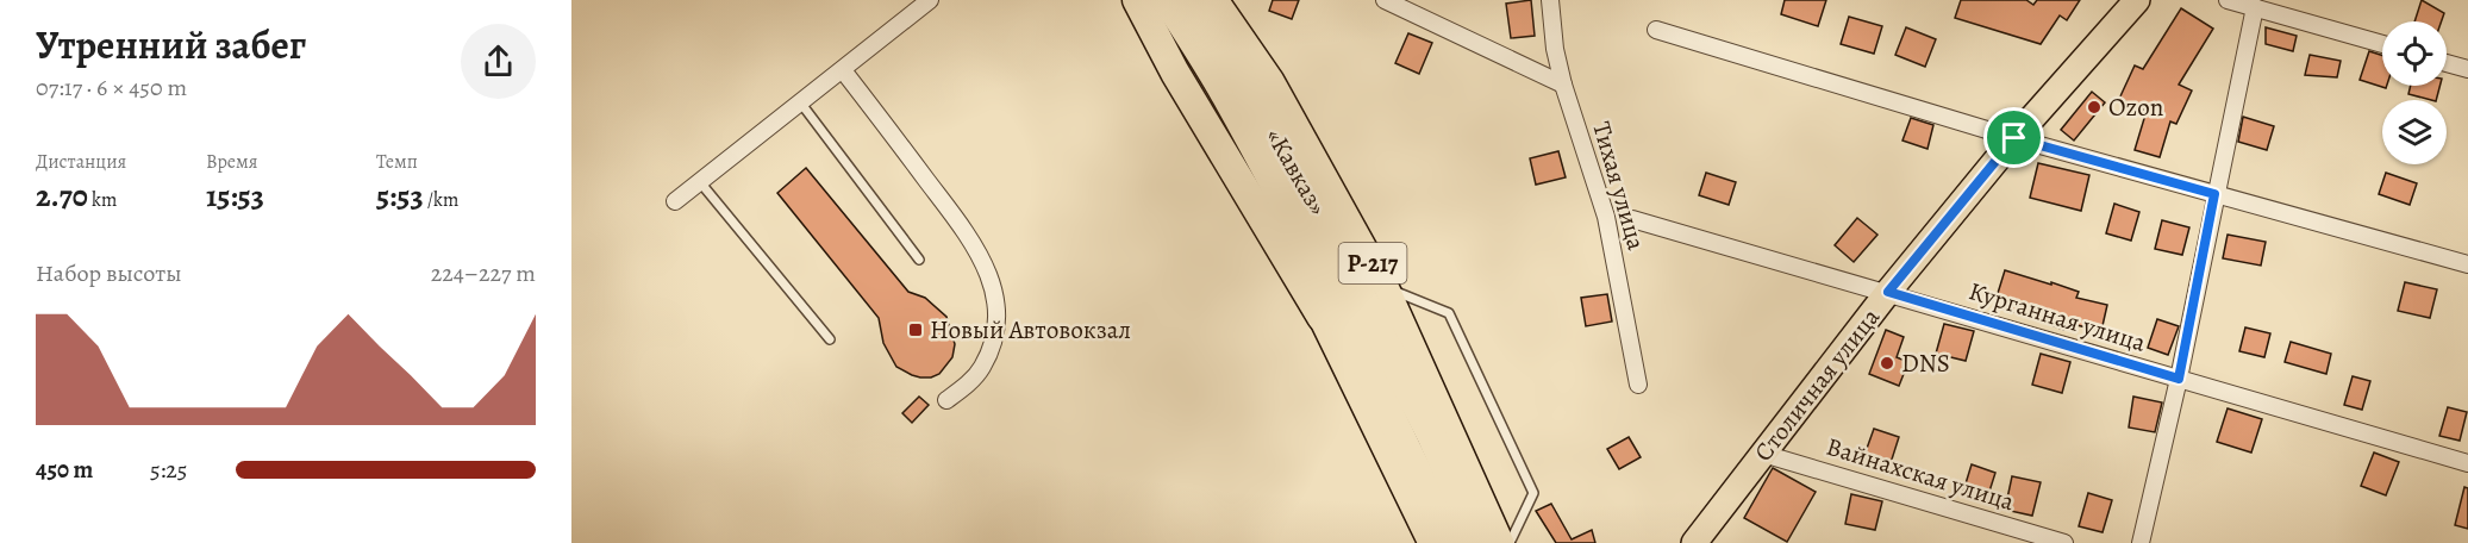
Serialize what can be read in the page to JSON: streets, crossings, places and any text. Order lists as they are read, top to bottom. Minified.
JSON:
{"streets":{"highway":["«Кавказ»","Р-217"],"main road":["Столичная улица"],"street":["Тихая улица","Курганная улица","Вайнахская улица"]},"crossings":[["Курганная улица","Столичная улица"],["Столичная улица","Вайнахская улица"]],"places":{"other":["Ozon","DNS"],"transit":["Новый Автовокзал"]},"page":{"heading":["Утренний забег","07:17 · 6 × 450 m"],"stats":[["Дистанция","2.70 km"],["Время","15:53"],["Темп","5:53 /km"]],"chart":["Набор высоты","224–227 m"],"list":[{"name":"450 m","note":"5:25"}]}}
